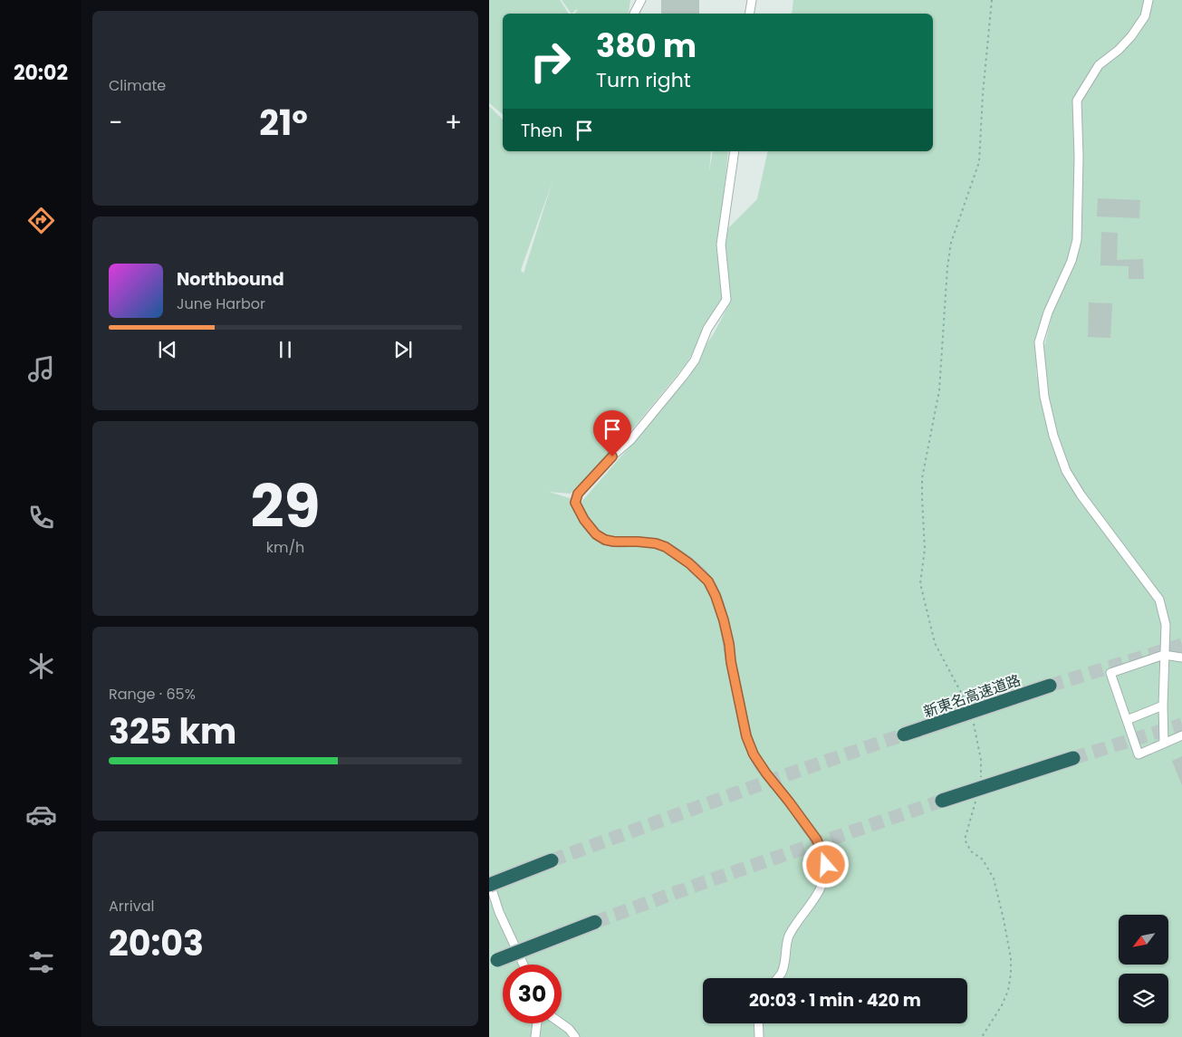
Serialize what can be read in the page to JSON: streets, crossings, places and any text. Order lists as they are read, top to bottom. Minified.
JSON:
{"streets":{"highway":["新東名高速道路"]},"north":"bottom left","page":{"tabs":"20:02","tile":["Climate",["29","km/h"],["Range · 65%","325 km"],["Arrival","20:03"]],"turn":["380 m","Turn right"],"heat":["−","21°","+"],"then":"Then","song":["Northbound","June Harbor"],"limit":"30","trip":"20:03 · 1 min · 420 m"}}
